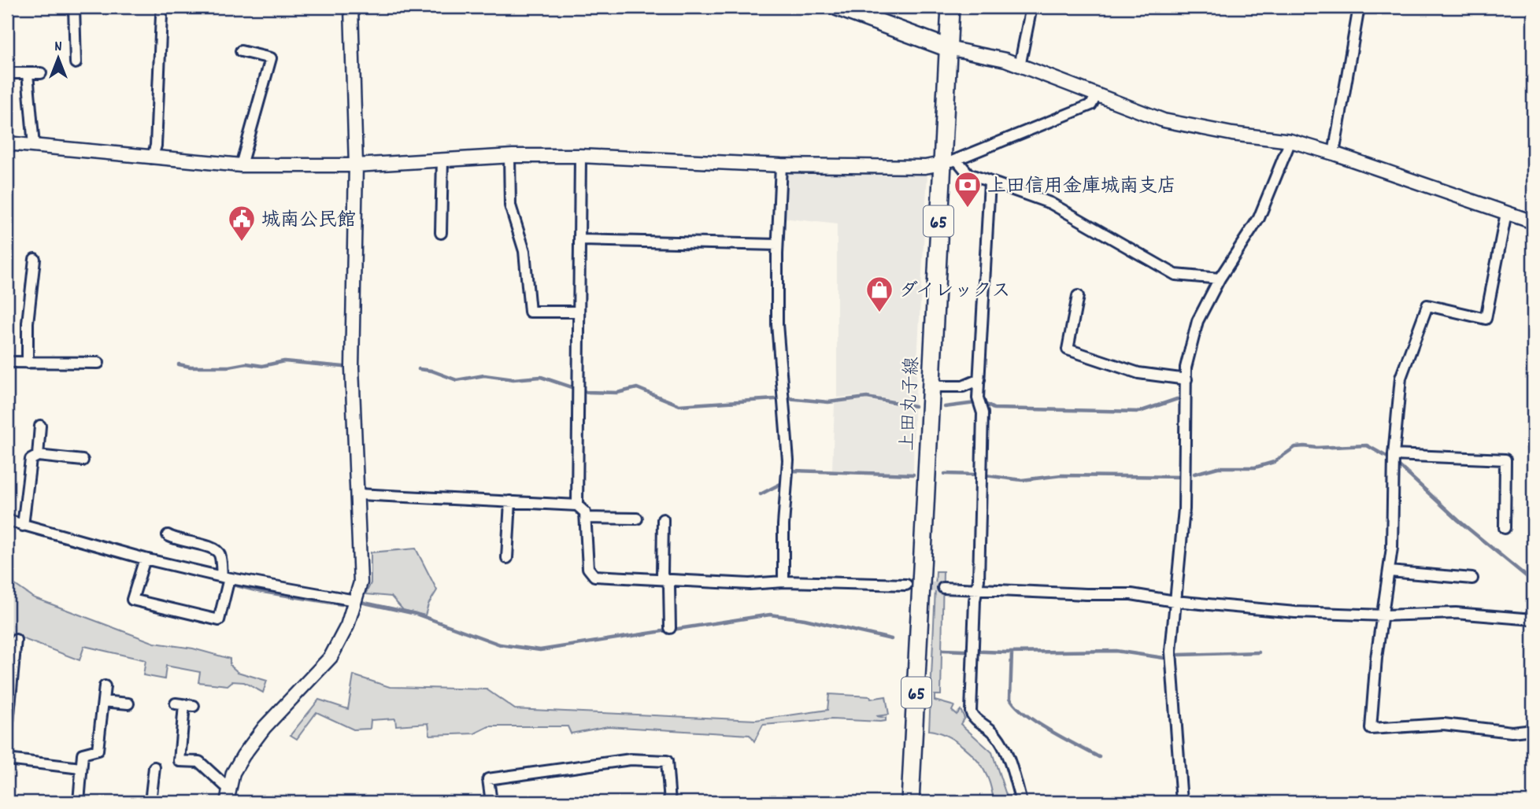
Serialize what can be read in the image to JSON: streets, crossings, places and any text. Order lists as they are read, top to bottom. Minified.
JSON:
{"streets":{"main road":["65","上田丸子線"]},"places":{"bank":["上田信用金庫城南支店"],"public building":["城南公民館"],"shop":["ダイレックス"]},"north":"top"}
